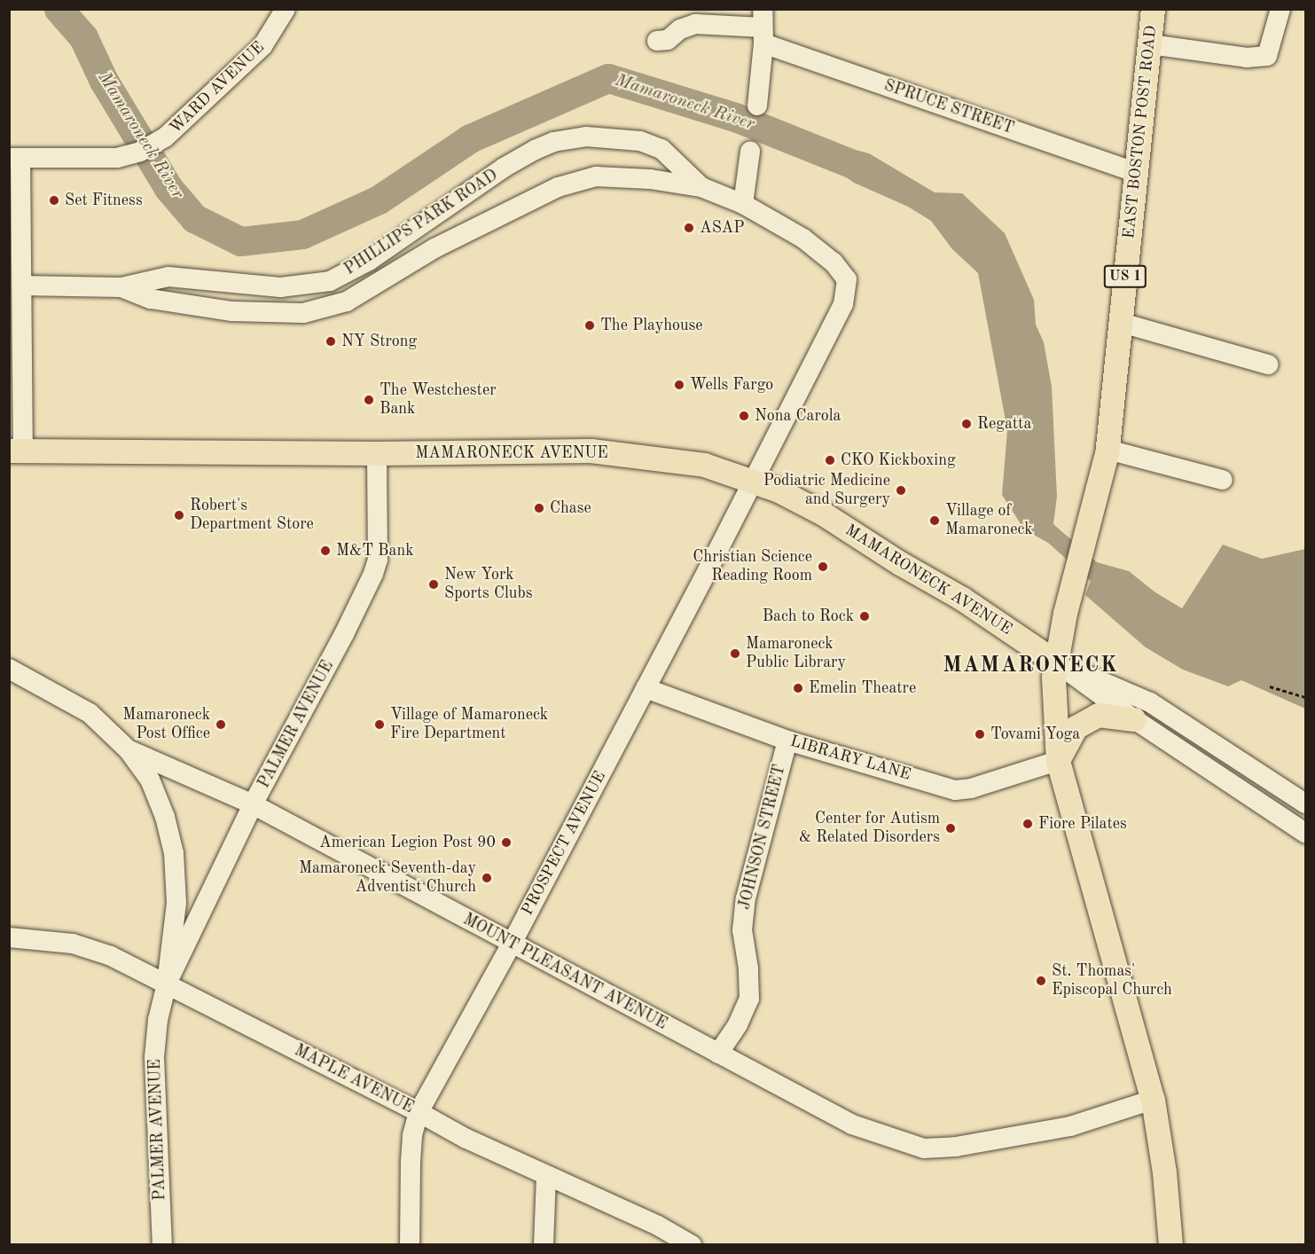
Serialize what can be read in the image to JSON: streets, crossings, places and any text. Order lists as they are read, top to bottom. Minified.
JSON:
{"streets":{"main road":["EAST BOSTON POST ROAD","US 1","MAMARONECK AVENUE"],"street":["WARD AVENUE","SPRUCE STREET","PHILLIPS PARK ROAD","PALMER AVENUE","LIBRARY LANE","JOHNSON STREET","PROSPECT AVENUE","MOUNT PLEASANT AVENUE","MAPLE AVENUE"]},"crossings":[["SPRUCE STREET","EAST BOSTON POST ROAD"],["EAST BOSTON POST ROAD","US 1"],["EAST BOSTON POST ROAD","MAMARONECK AVENUE"],["PHILLIPS PARK ROAD","MAMARONECK AVENUE"],["PHILLIPS PARK ROAD","PROSPECT AVENUE"],["US 1","MAMARONECK AVENUE"],["US 1","LIBRARY LANE"],["US 1","MOUNT PLEASANT AVENUE"],["MAMARONECK AVENUE","PALMER AVENUE"],["MAMARONECK AVENUE","PROSPECT AVENUE"],["PALMER AVENUE","MOUNT PLEASANT AVENUE"],["PALMER AVENUE","MAPLE AVENUE"],["LIBRARY LANE","JOHNSON STREET"],["LIBRARY LANE","PROSPECT AVENUE"],["JOHNSON STREET","MOUNT PLEASANT AVENUE"],["PROSPECT AVENUE","MOUNT PLEASANT AVENUE"],["PROSPECT AVENUE","MAPLE AVENUE"]],"districts":["MAMARONECK"],"water":["Mamaroneck River"],"places":["Set Fitness","ASAP","The Playhouse","NY Strong","Wells Fargo","The Westchester Bank","Nona Carola","Regatta","CKO Kickboxing","Podiatric Medicine and Surgery","Chase","Robert's Department Store","Village of Mamaroneck","M&T Bank","Christian Science Reading Room","New York Sports Clubs","Bach to Rock","Mamaroneck Public Library","Emelin Theatre","Mamaroneck Post Office","Village of Mamaroneck Fire Department","Tovami Yoga","Fiore Pilates","Center for Autism & Related Disorders","American Legion Post 90","Mamaroneck Seventh-day Adventist Church","St. Thomas' Episcopal Church"]}
